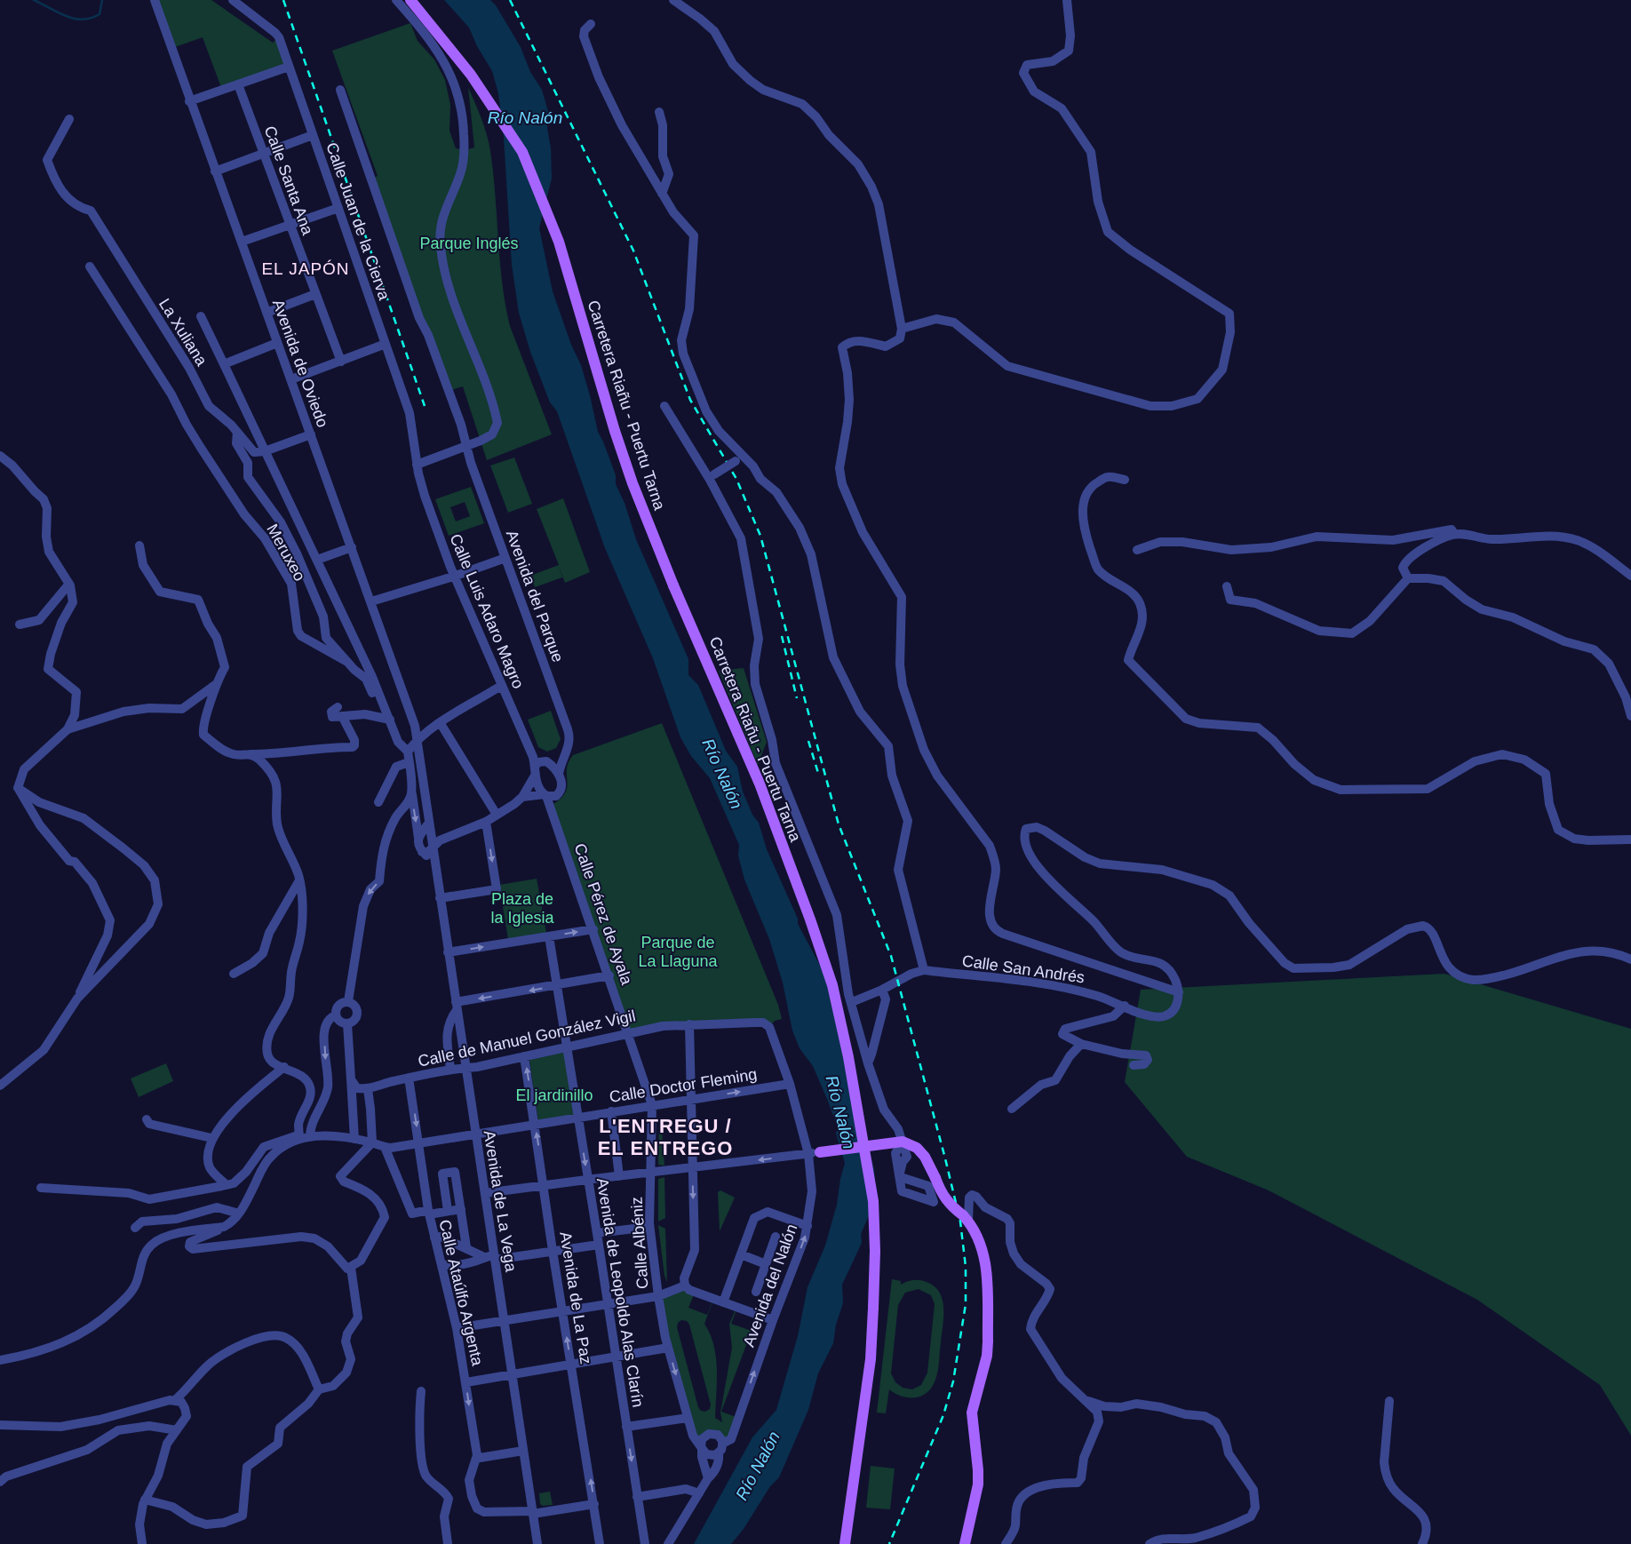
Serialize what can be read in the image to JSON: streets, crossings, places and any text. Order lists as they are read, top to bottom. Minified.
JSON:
{"streets":{"main road":["Carretera Riañu - Puertu Tarna"],"street":["Calle Santa Ana","Calle Juan de la Cierva","La Xuliana","Avenida de Oviedo","Meruxeo","Avenida del Parque","Calle Luis Adaro Magro","Calle Pérez de Ayala","Calle San Andrés","Calle de Manuel González Vigil","Calle Doctor Fleming","Avenida de La Vega","Calle Albéniz","Avenida del Nalón","Calle Ataúlfo Argenta","Avenida de Leopoldo Alas Clarín","Avenida de La Paz"]},"crossings":[["Calle Juan de la Cierva","Calle Luis Adaro Magro"],["Avenida de Oviedo","Avenida de La Vega"],["Avenida del Parque","Calle Luis Adaro Magro"],["Avenida del Parque","Calle Pérez de Ayala"],["Calle Luis Adaro Magro","Calle Pérez de Ayala"],["Calle Pérez de Ayala","Calle de Manuel González Vigil"],["Calle Pérez de Ayala","Calle Albéniz"],["Calle de Manuel González Vigil","Avenida de La Vega"],["Calle de Manuel González Vigil","Calle Albéniz"],["Calle de Manuel González Vigil","Avenida del Nalón"],["Calle de Manuel González Vigil","Calle Ataúlfo Argenta"],["Calle de Manuel González Vigil","Avenida de Leopoldo Alas Clarín"],["Calle de Manuel González Vigil","Avenida de La Paz"],["Calle Doctor Fleming","Avenida de La Vega"],["Calle Doctor Fleming","Calle Albéniz"],["Calle Doctor Fleming","Avenida del Nalón"],["Calle Doctor Fleming","Calle Ataúlfo Argenta"],["Calle Doctor Fleming","Avenida de Leopoldo Alas Clarín"],["Calle Doctor Fleming","Avenida de La Paz"],["Avenida de La Vega","Calle Ataúlfo Argenta"],["Calle Albéniz","Avenida del Nalón"]],"one_way":["Avenida de La Paz"],"districts":["EL JAPÓN","L'ENTREGU / EL ENTREGO"],"water":["Río Nalón"],"parks":["Parque Inglés","Plaza de la Iglesia","Parque de La Llaguna","El jardinillo"]}
